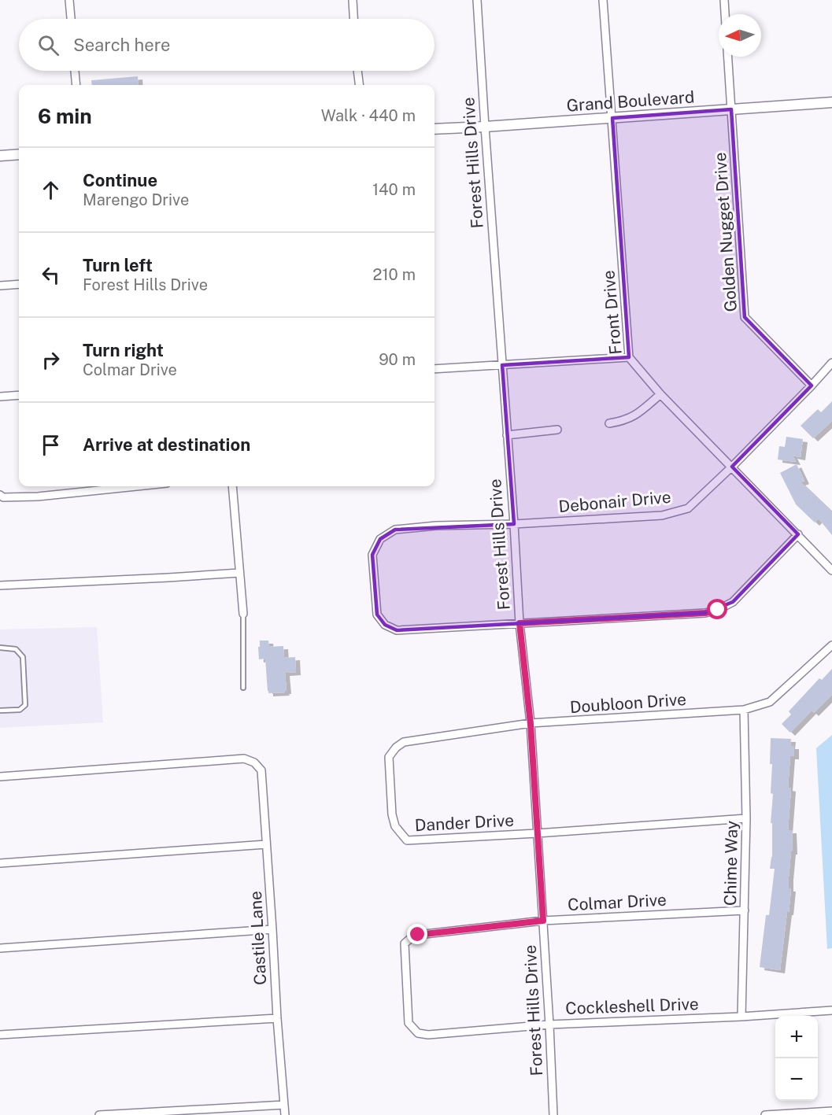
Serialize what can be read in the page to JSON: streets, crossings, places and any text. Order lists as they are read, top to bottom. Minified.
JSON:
{"streets":{"street":["Grand Boulevard","Forest Hills Drive","Golden Nugget Drive","Front Drive","Debonair Drive","Doubloon Drive","Dander Drive","Chime Way","Colmar Drive","Castile Lane","Cockleshell Drive"]},"crossings":[["Grand Boulevard","Forest Hills Drive"],["Grand Boulevard","Golden Nugget Drive"],["Grand Boulevard","Front Drive"],["Forest Hills Drive","Debonair Drive"],["Forest Hills Drive","Doubloon Drive"],["Forest Hills Drive","Dander Drive"],["Forest Hills Drive","Colmar Drive"],["Forest Hills Drive","Cockleshell Drive"],["Golden Nugget Drive","Debonair Drive"],["Front Drive","Debonair Drive"],["Doubloon Drive","Dander Drive"],["Doubloon Drive","Chime Way"],["Dander Drive","Chime Way"],["Chime Way","Colmar Drive"],["Chime Way","Cockleshell Drive"],["Colmar Drive","Cockleshell Drive"]],"north":"left","page":{"search":"Search here","heading":["6 min","Walk · 440 m"],"list":[["Continue","Marengo Drive","140 m"],["Turn left","Forest Hills Drive","210 m"],["Turn right","Colmar Drive","90 m"],"Arrive at destination"],"map_buttons":["+","−"]}}
